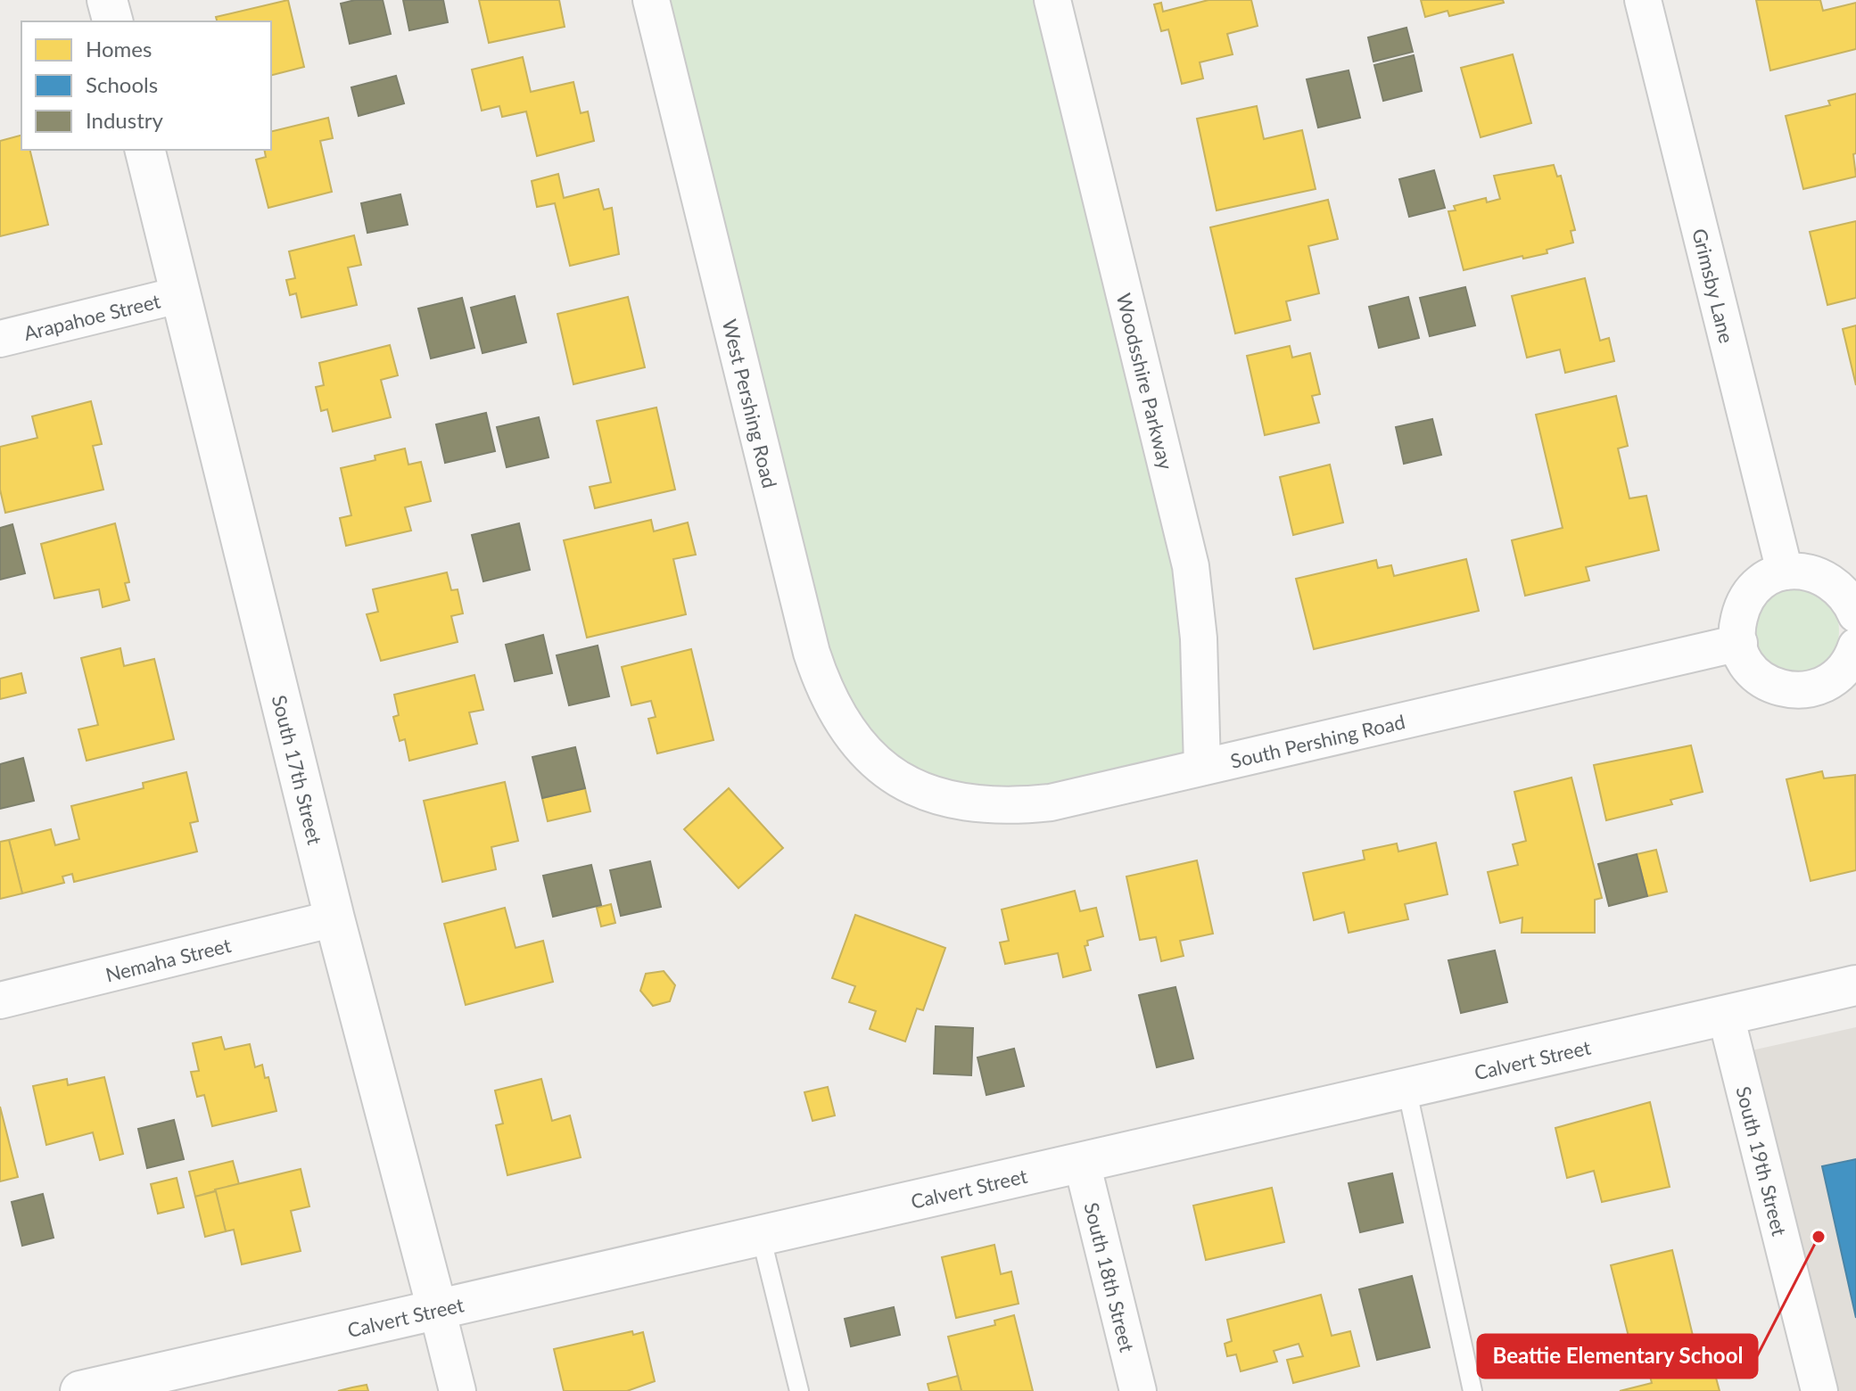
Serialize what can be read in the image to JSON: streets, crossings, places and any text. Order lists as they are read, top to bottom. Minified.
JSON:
{"streets":{"street":["Grimsby Lane","Arapahoe Street","Woodsshire Parkway","West Pershing Road","South Pershing Road","South 17th Street","Nemaha Street","Calvert Street","South 19th Street","South 18th Street"]},"crossings":[["Arapahoe Street","South 17th Street"],["Woodsshire Parkway","South Pershing Road"],["West Pershing Road","South Pershing Road"],["South 17th Street","Nemaha Street"],["South 17th Street","Calvert Street"],["Calvert Street","South 19th Street"],["Calvert Street","South 18th Street"]],"places":["Beattie Elementary School"],"legend":["Homes","Schools","Industry"]}
